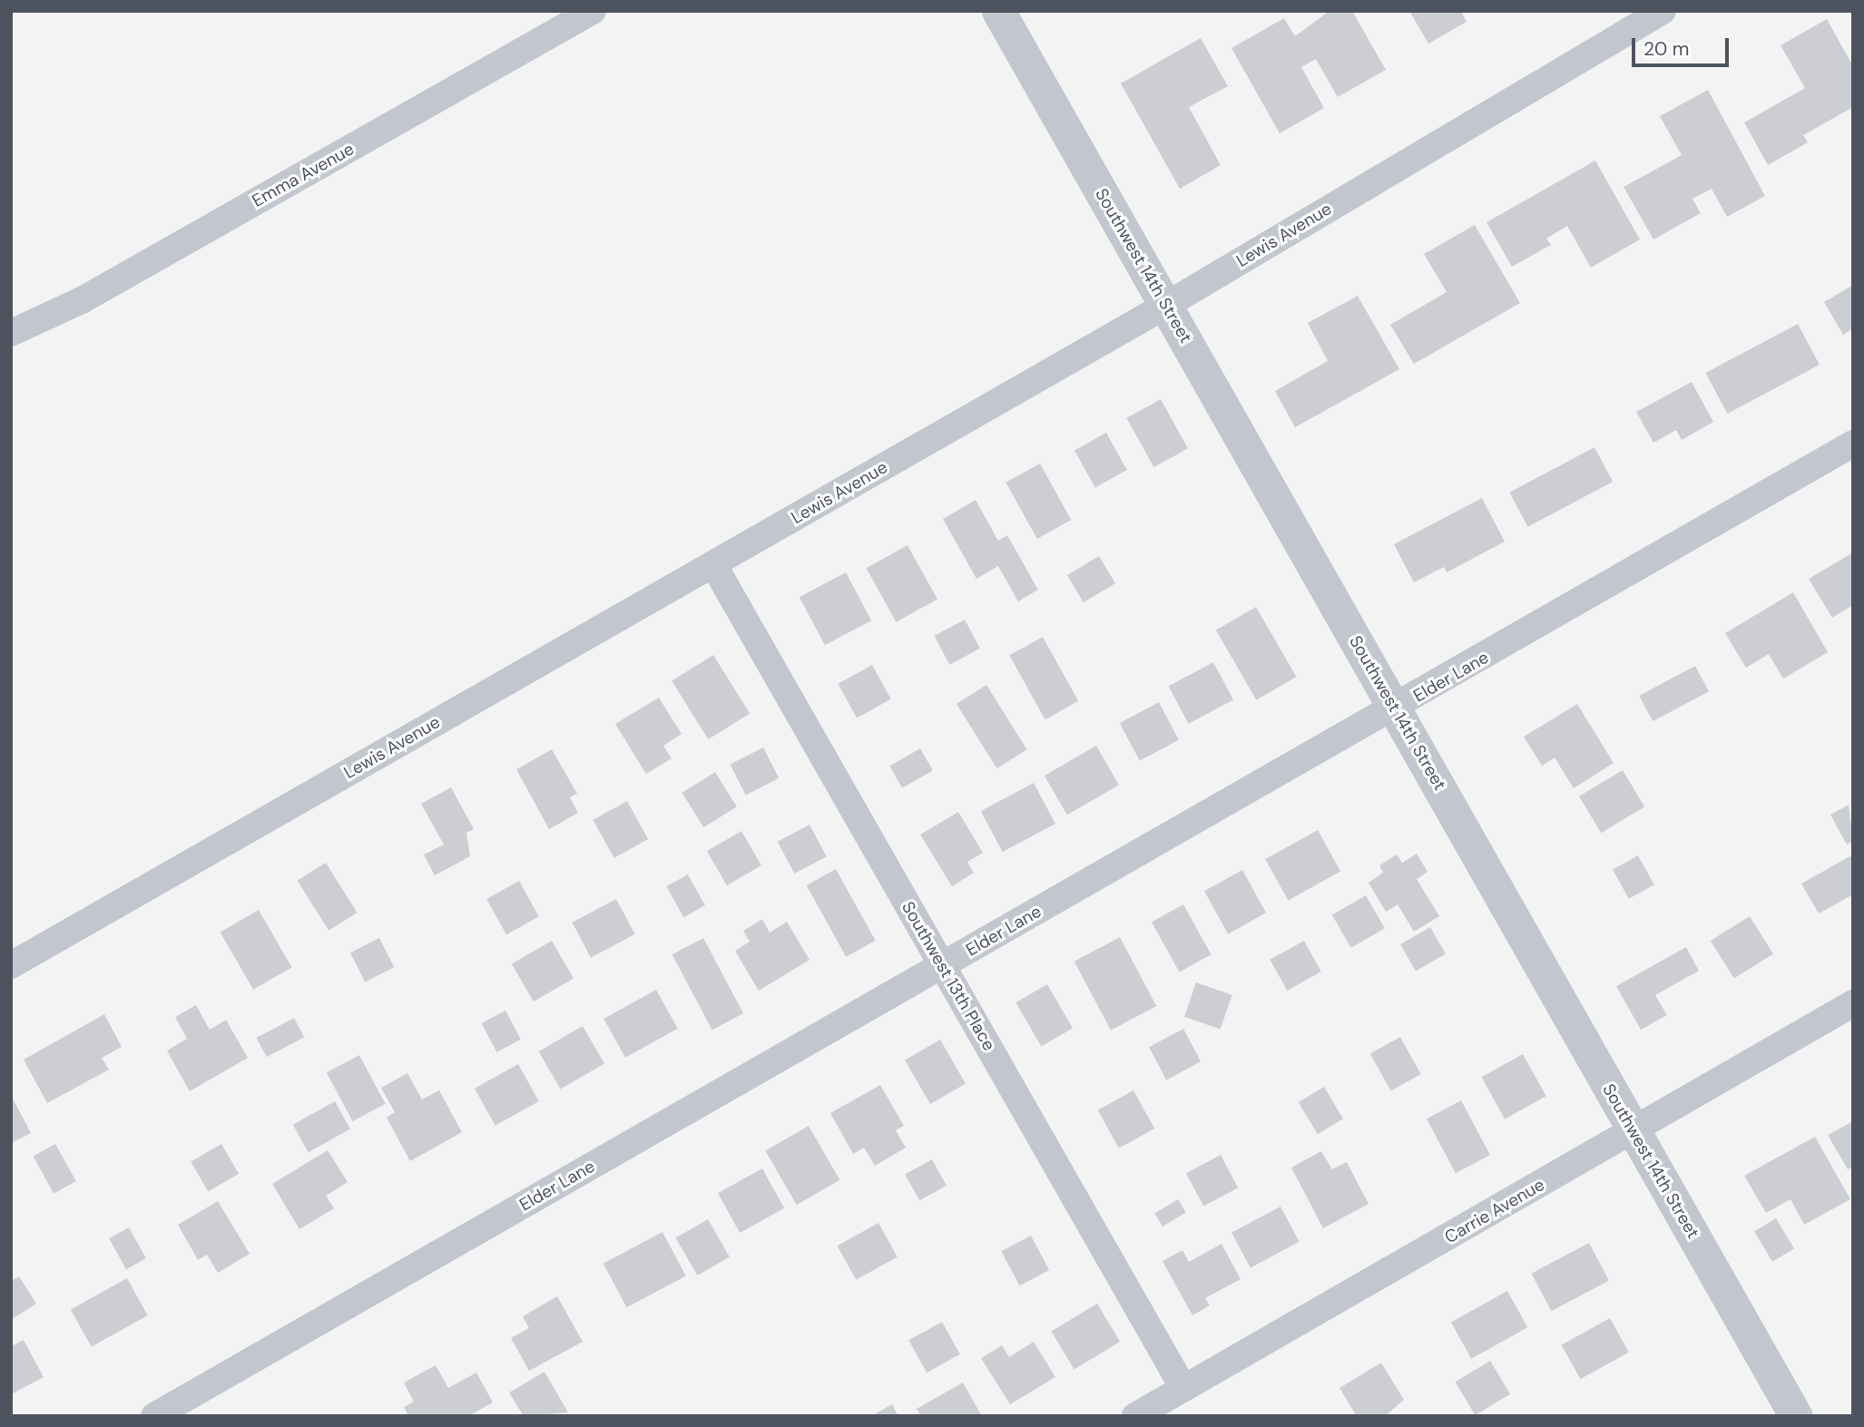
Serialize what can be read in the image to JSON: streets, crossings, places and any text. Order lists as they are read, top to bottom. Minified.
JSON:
{"streets":{"street":["Emma Avenue","Lewis Avenue","Southwest 14th Street","Elder Lane","Southwest 13th Place","Carrie Avenue"]},"crossings":[["Lewis Avenue","Southwest 14th Street"],["Lewis Avenue","Southwest 13th Place"],["Southwest 14th Street","Elder Lane"],["Southwest 14th Street","Carrie Avenue"],["Elder Lane","Southwest 13th Place"],["Southwest 13th Place","Carrie Avenue"]],"scale_bar":"20 m"}
